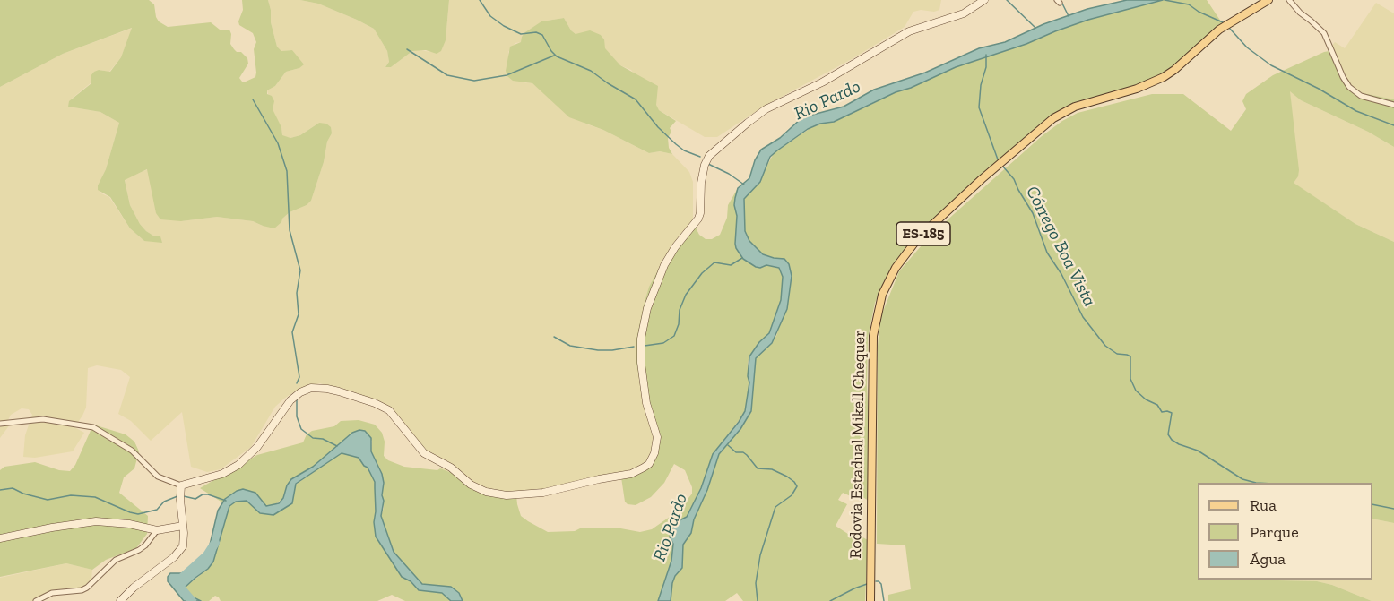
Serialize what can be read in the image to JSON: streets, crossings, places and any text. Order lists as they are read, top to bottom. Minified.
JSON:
{"streets":{"main road":["ES-185","Rodovia Estadual Mikell Chequer"]},"water":["Rio Pardo","Córrego Boa Vista"],"legend":["Rua","Parque","Água"]}
